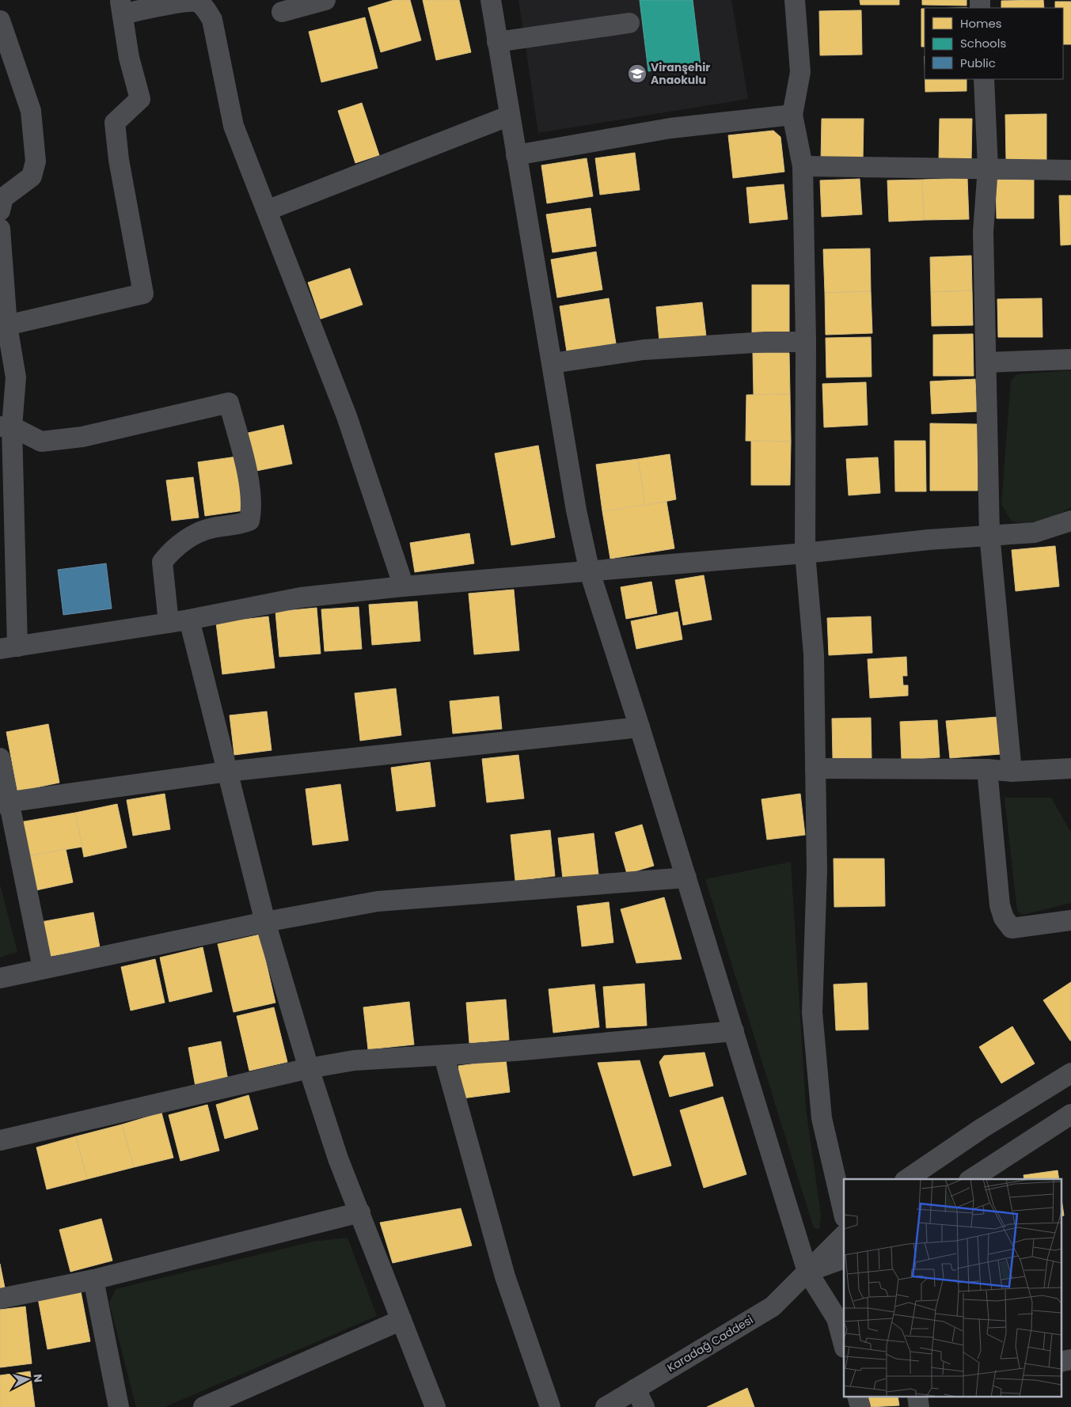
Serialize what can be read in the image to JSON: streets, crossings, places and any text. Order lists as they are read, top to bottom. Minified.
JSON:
{"streets":{"street":["Karadağ Caddesi"]},"places":{"school or university":["Viranşehir Anaokulu"]},"legend":["Homes","Schools","Public"],"north":"right"}
